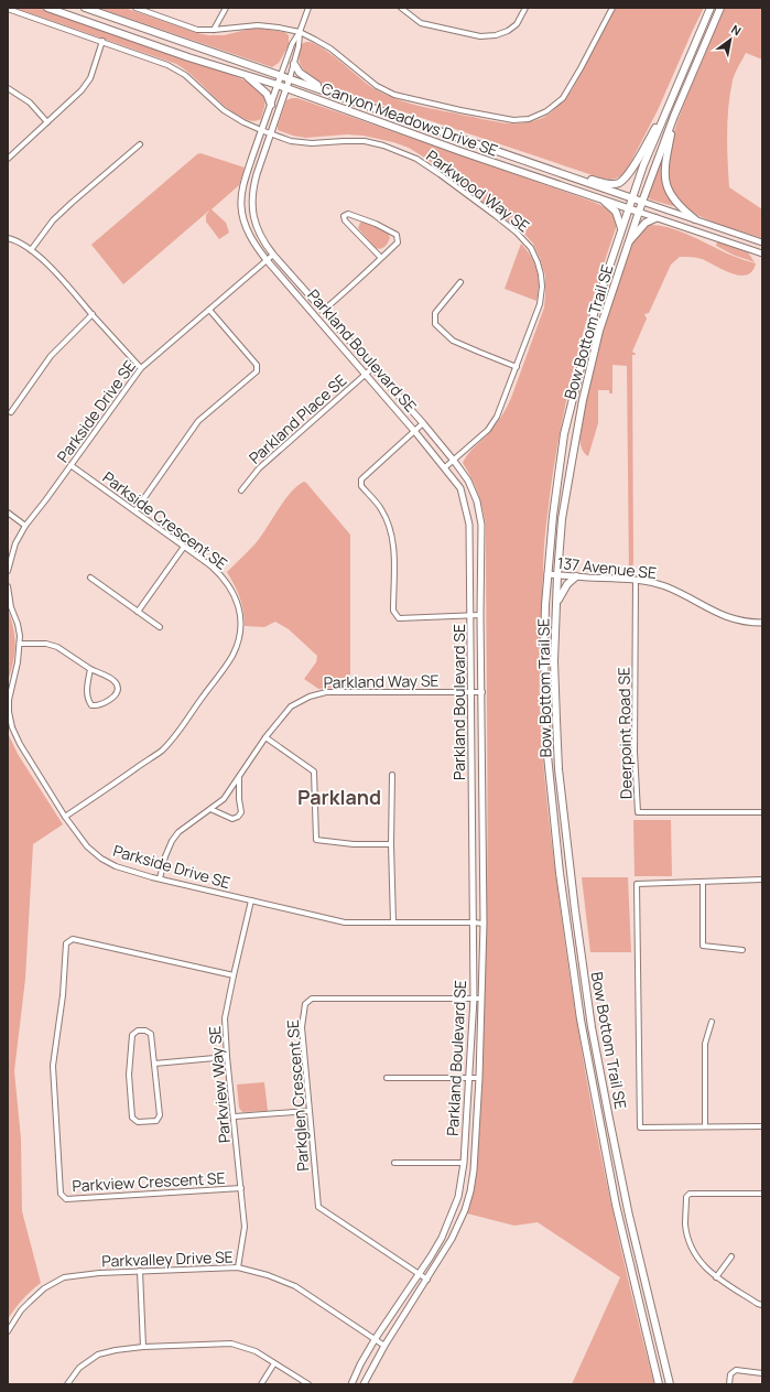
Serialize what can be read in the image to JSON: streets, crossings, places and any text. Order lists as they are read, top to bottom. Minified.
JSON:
{"streets":{"main road":["Canyon Meadows Drive SE","Bow Bottom Trail SE"],"street":["Parkwood Way SE","Parkland Boulevard SE","Parkside Drive SE","Parkland Place SE","Parkside Crescent SE","137 Avenue SE","Parkland Way SE","Deerpoint Road SE","Parkview Way SE","Parkglen Crescent SE","Parkview Crescent SE","Parkvalley Drive SE"]},"crossings":[["Canyon Meadows Drive SE","Bow Bottom Trail SE"],["Canyon Meadows Drive SE","Parkland Boulevard SE"],["Parkwood Way SE","Parkland Boulevard SE"],["Bow Bottom Trail SE","137 Avenue SE"],["Parkland Boulevard SE","Parkside Drive SE"],["Parkland Boulevard SE","Parkland Place SE"],["Parkland Boulevard SE","Parkland Way SE"],["Parkland Boulevard SE","Parkglen Crescent SE"],["Parkland Boulevard SE","Parkvalley Drive SE"],["Parkside Drive SE","Parkside Crescent SE"],["Parkside Drive SE","Parkland Way SE"],["Parkside Drive SE","Parkview Way SE"],["137 Avenue SE","Deerpoint Road SE"],["Parkview Way SE","Parkview Crescent SE"],["Parkview Way SE","Parkvalley Drive SE"]],"districts":["Parkland"],"north":"top right"}
